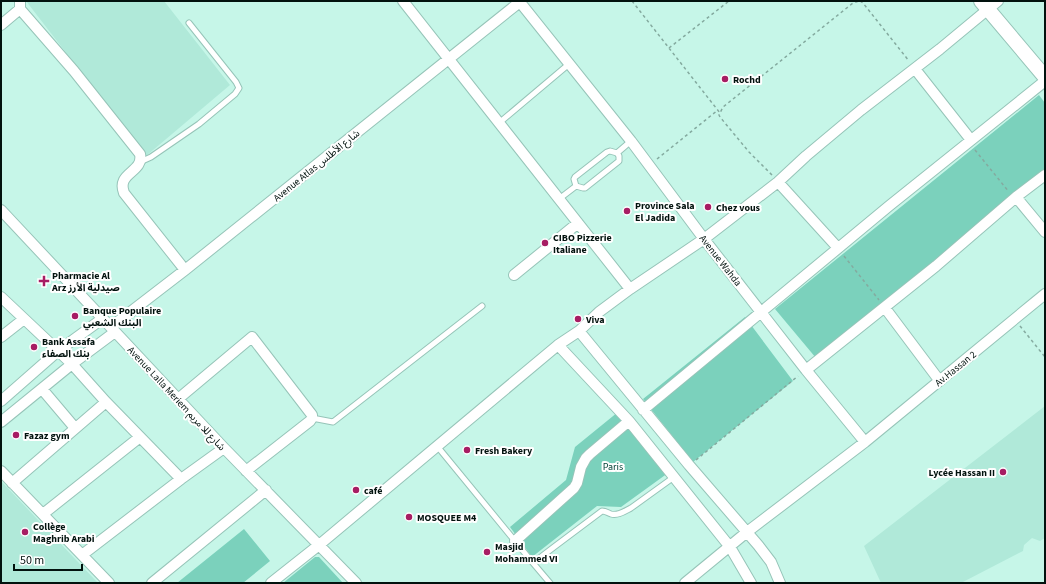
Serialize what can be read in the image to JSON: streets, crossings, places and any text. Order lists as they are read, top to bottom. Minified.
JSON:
{"streets":{"street":["Avenue Atlas شارع الأطلس","Avenue Wahda","Av.Hassan 2","Avenue Lalla Meriem شارع للا مريم"]},"crossings":[["Avenue Atlas شارع الأطلس","Avenue Wahda"],["Avenue Atlas شارع الأطلس","Avenue Lalla Meriem شارع للا مريم"],["Avenue Wahda","Av.Hassan 2"]],"parks":["Paris"],"places":{"other":["Rochd","Chez vous","Province Sala El Jadida","CIBO Pizzerie Italiane","Banque Populaire البنك الشعبي","Viva","Bank Assafa بنك الصفاء","Fazaz gym","Fresh Bakery","Lycée Hassan II","café","MOSQUEE M4","Collège Maghrib Arabi","Masjid Mohammed VI"],"health":["Pharmacie Al Arz صيدلية الأرز"]},"scale_bar":"50 m"}
